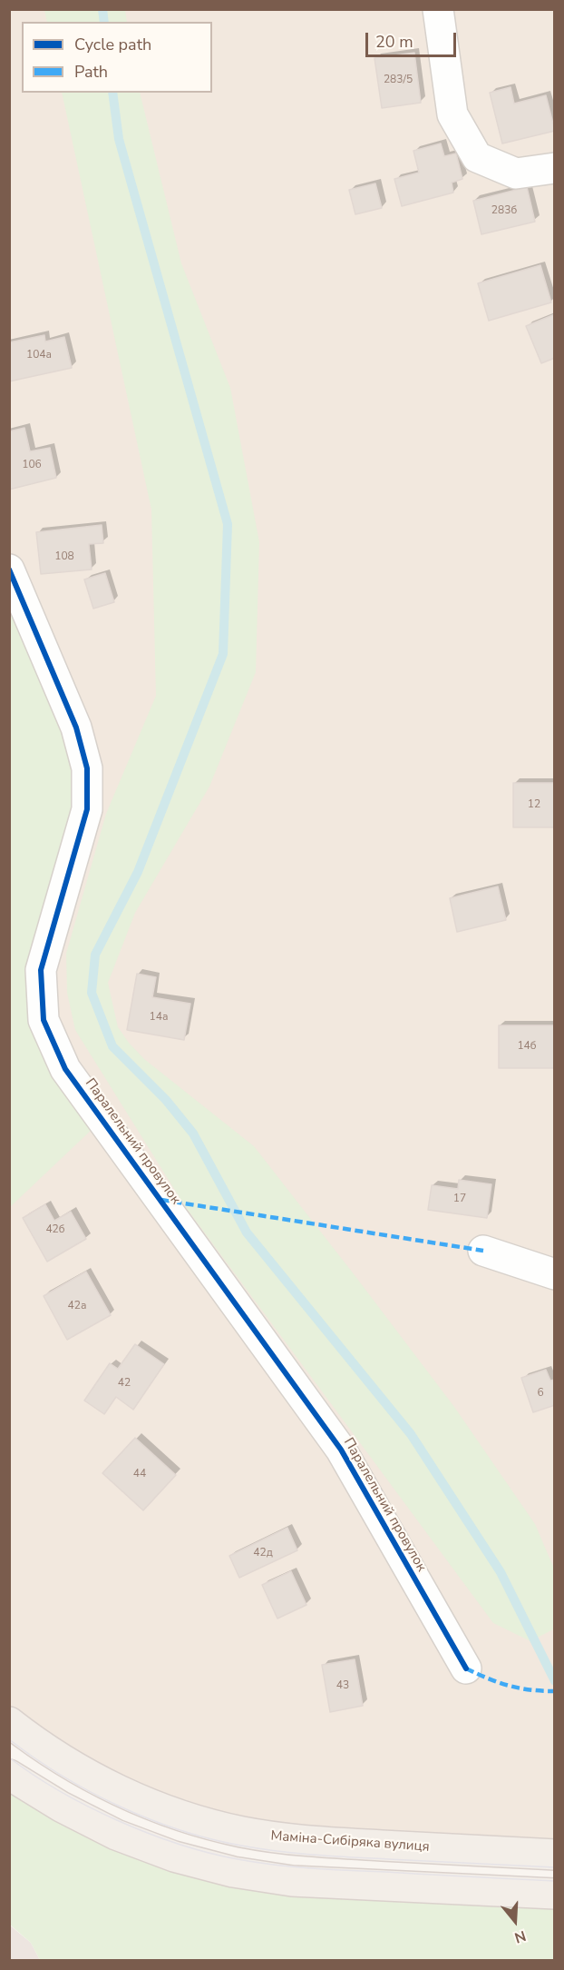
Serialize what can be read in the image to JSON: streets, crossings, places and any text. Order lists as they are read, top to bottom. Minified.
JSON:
{"streets":{"main road":["Маміна-Сибіряка вулиця"],"street":["Паралельний провулок"]},"house_numbers":["283/5","283б","104а","106","108","12","14а","14б","17","42б","42а","42","6","44","42д","43"],"legend":["Cycle path","Path"],"scale_bar":"20 m","north":"bottom"}
